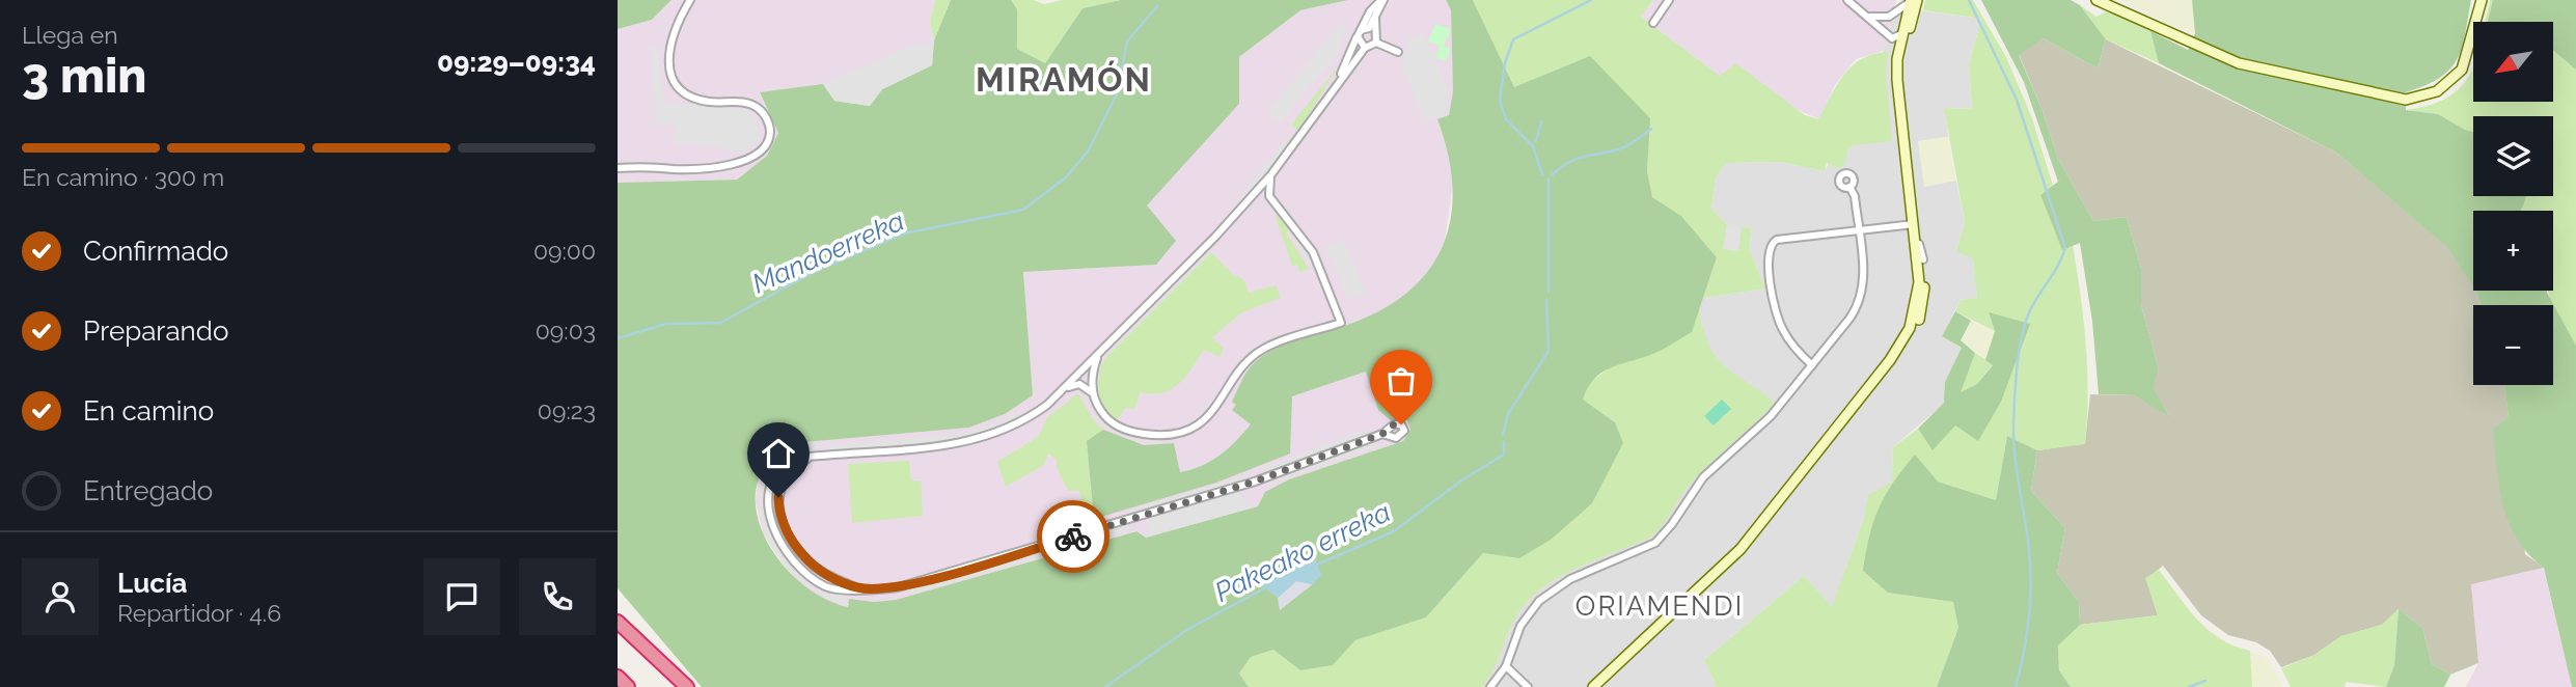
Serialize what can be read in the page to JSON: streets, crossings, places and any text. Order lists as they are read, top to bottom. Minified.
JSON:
{"districts":["MIRAMÓN","ORIAMENDI"],"water":["Mandoerreka","Pakeako erreka"],"north":"bottom left","page":{"heading":["3 min","Llega en","09:29–09:34"],"panel":["Lucía","Repartidor · 4.6"],"map_buttons":["+","−"],"bar":"En camino · 300 m","list":[["Confirmado","09:00"],["Preparando","09:03"],["En camino","09:23"],"Entregado"]}}
